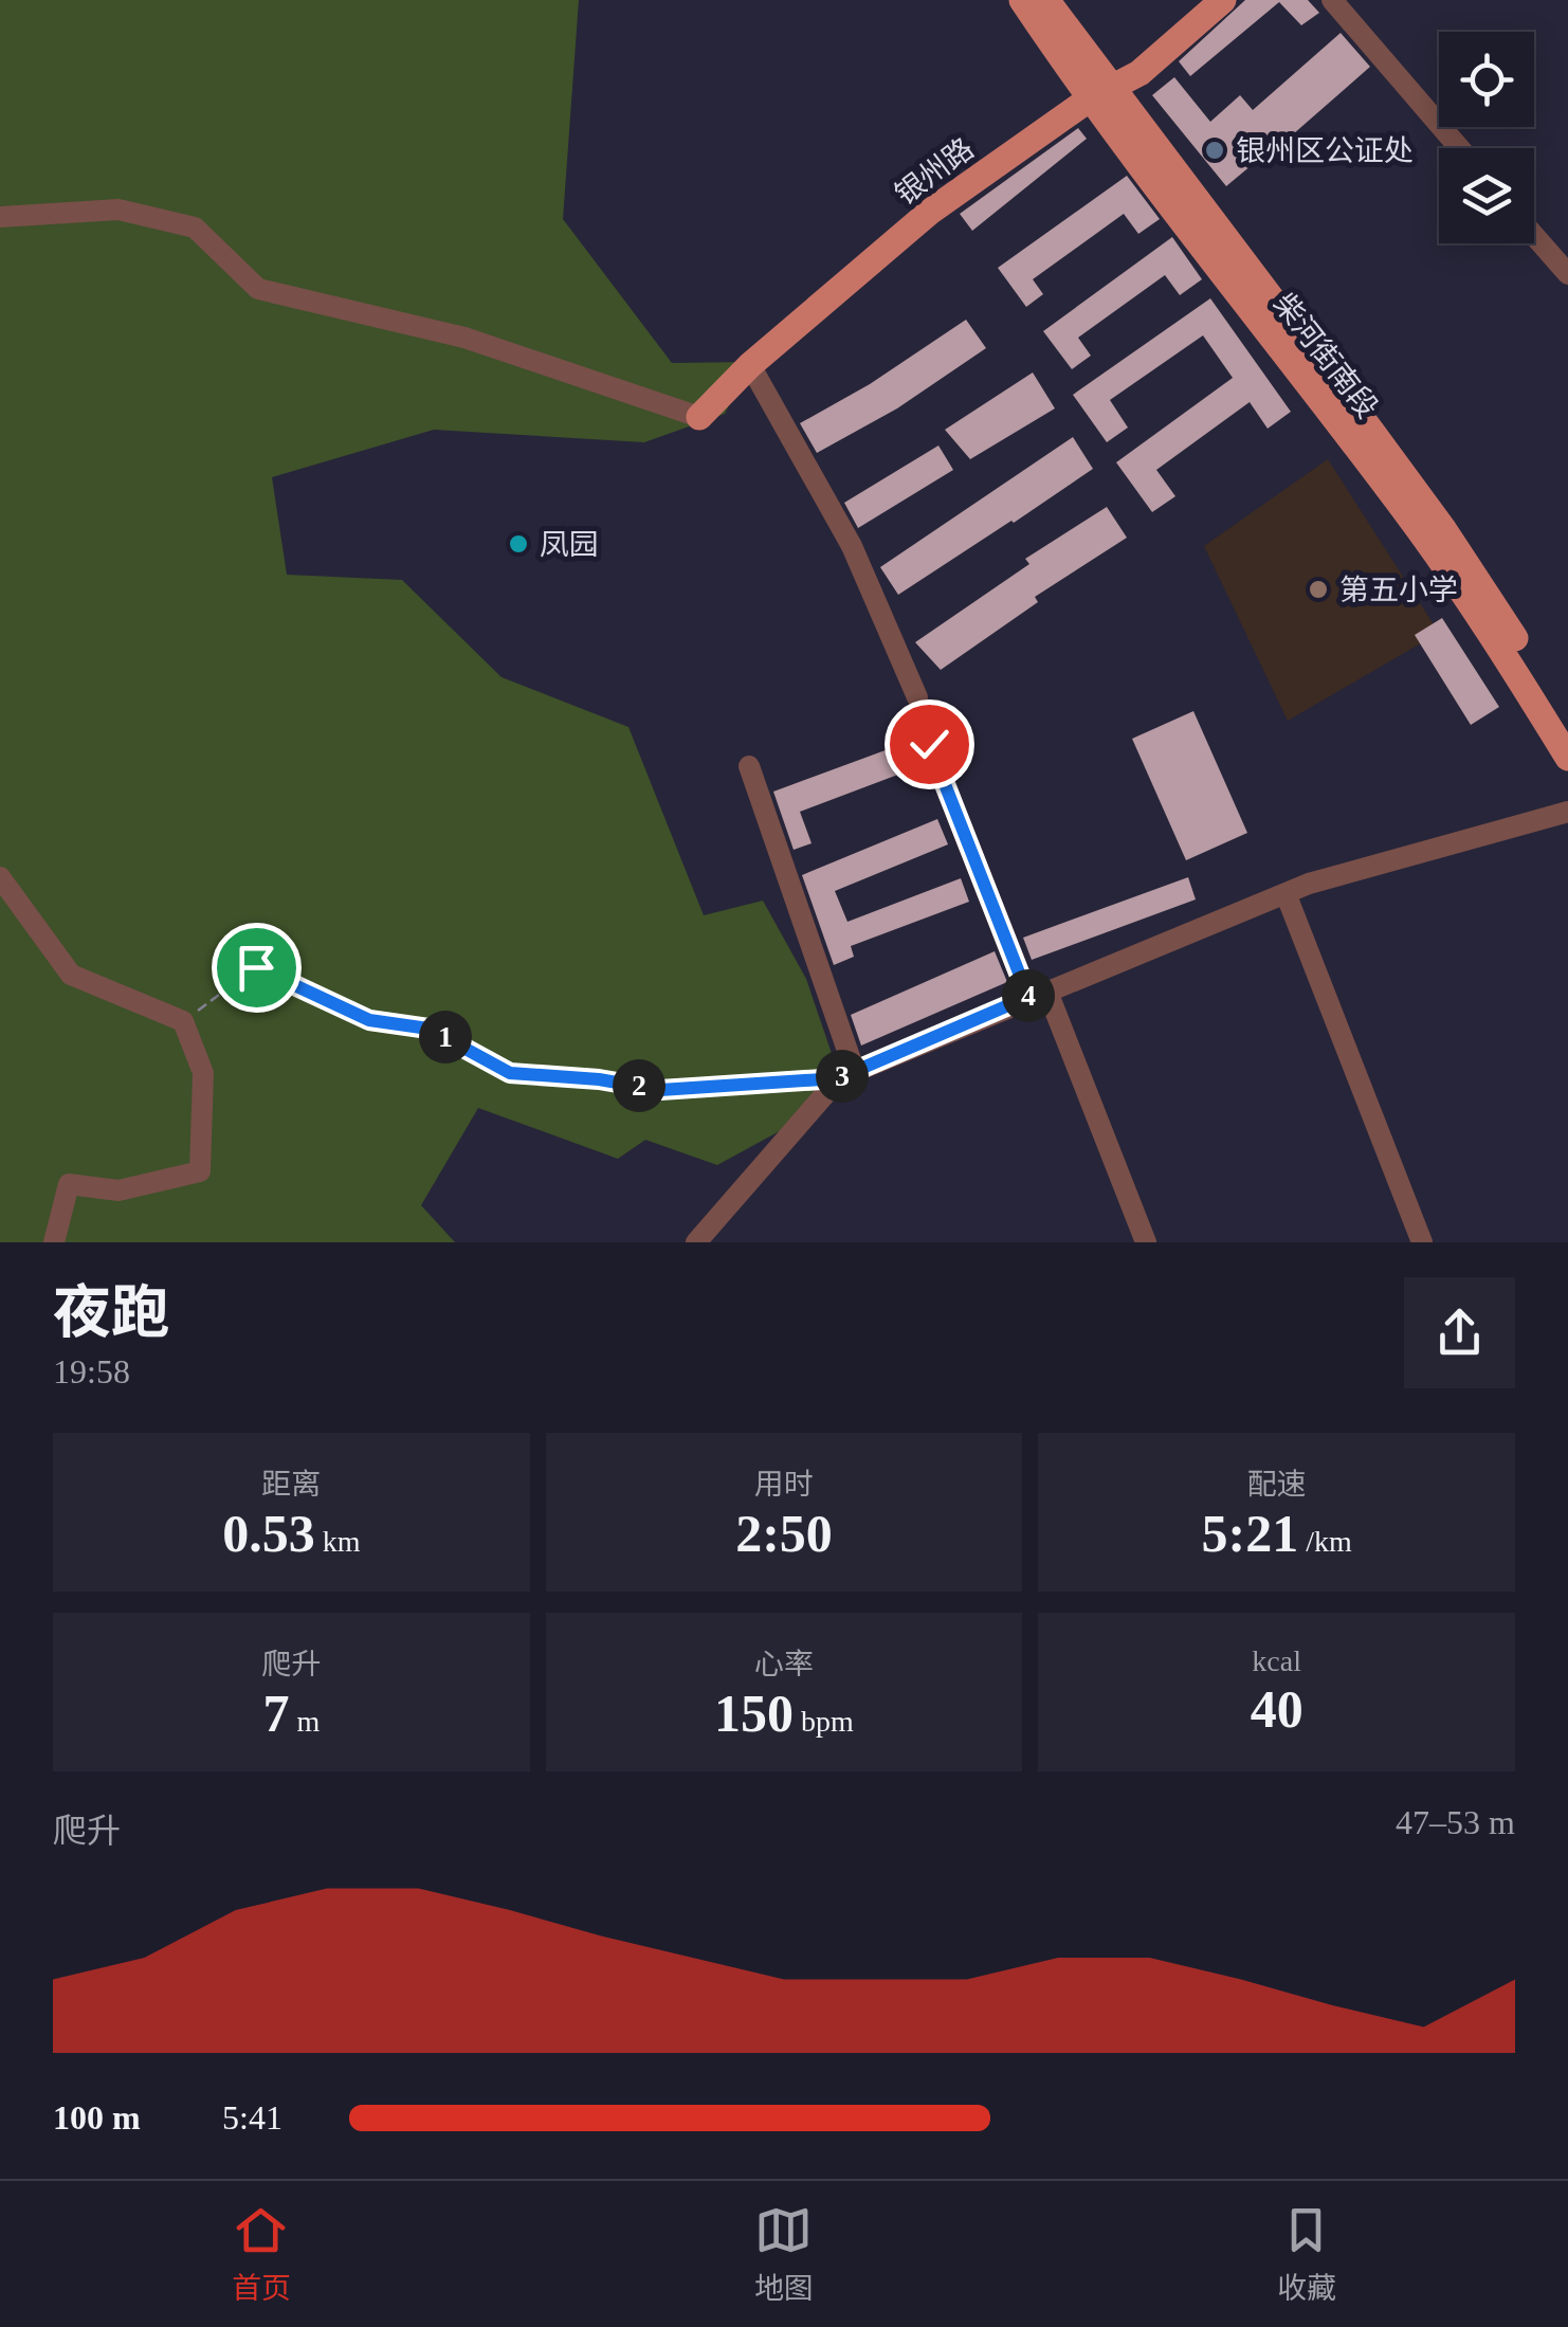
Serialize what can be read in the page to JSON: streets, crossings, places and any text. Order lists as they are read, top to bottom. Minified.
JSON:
{"streets":{"main road":["银州路","柴河街南段"]},"crossings":[["银州路","柴河街南段"]],"places":["银州区公证处","凤园","第五小学"],"page":{"pins":["4","1","3","2"],"heading":["夜跑","19:58"],"stats":[["距离","0.53 km"],["用时","2:50"],["配速","5:21 /km"],["爬升","7 m"],["心率","150 bpm"],["kcal","40"]],"chart":["爬升","47–53 m"],"list":[{"name":"100 m","note":"5:41"}],"tabs":["首页","地图","收藏"]}}
